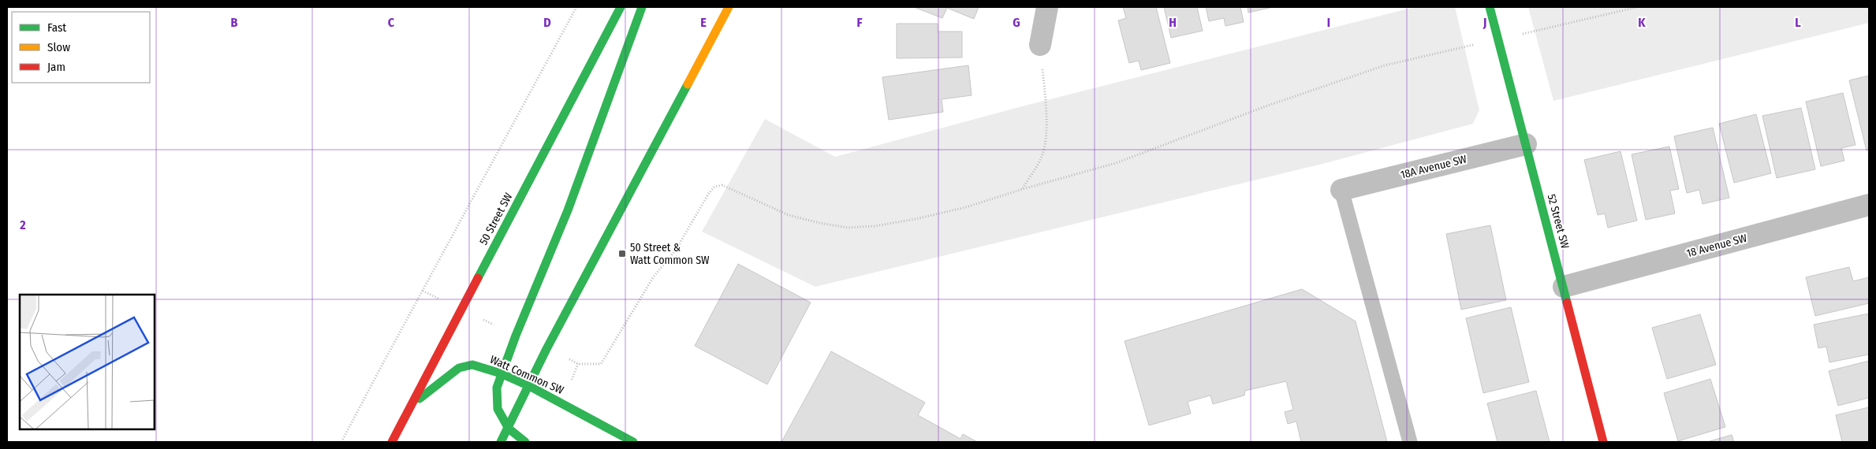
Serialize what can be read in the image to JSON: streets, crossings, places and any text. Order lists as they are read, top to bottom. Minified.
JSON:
{"streets":{"main road":["50 Street SW","52 Street SW","Watt Common SW"],"street":["18A Avenue SW","18 Avenue SW"]},"crossings":[["18A Avenue SW","52 Street SW"],["50 Street SW","Watt Common SW"],["52 Street SW","18 Avenue SW"]],"places":{"transit":["50 Street & Watt Common SW"]},"legend":["Fast","Slow","Jam"],"grid":{"columns":["B","C","D","E","F","G","H","I","J","K","L"],"rows":["2"]}}
